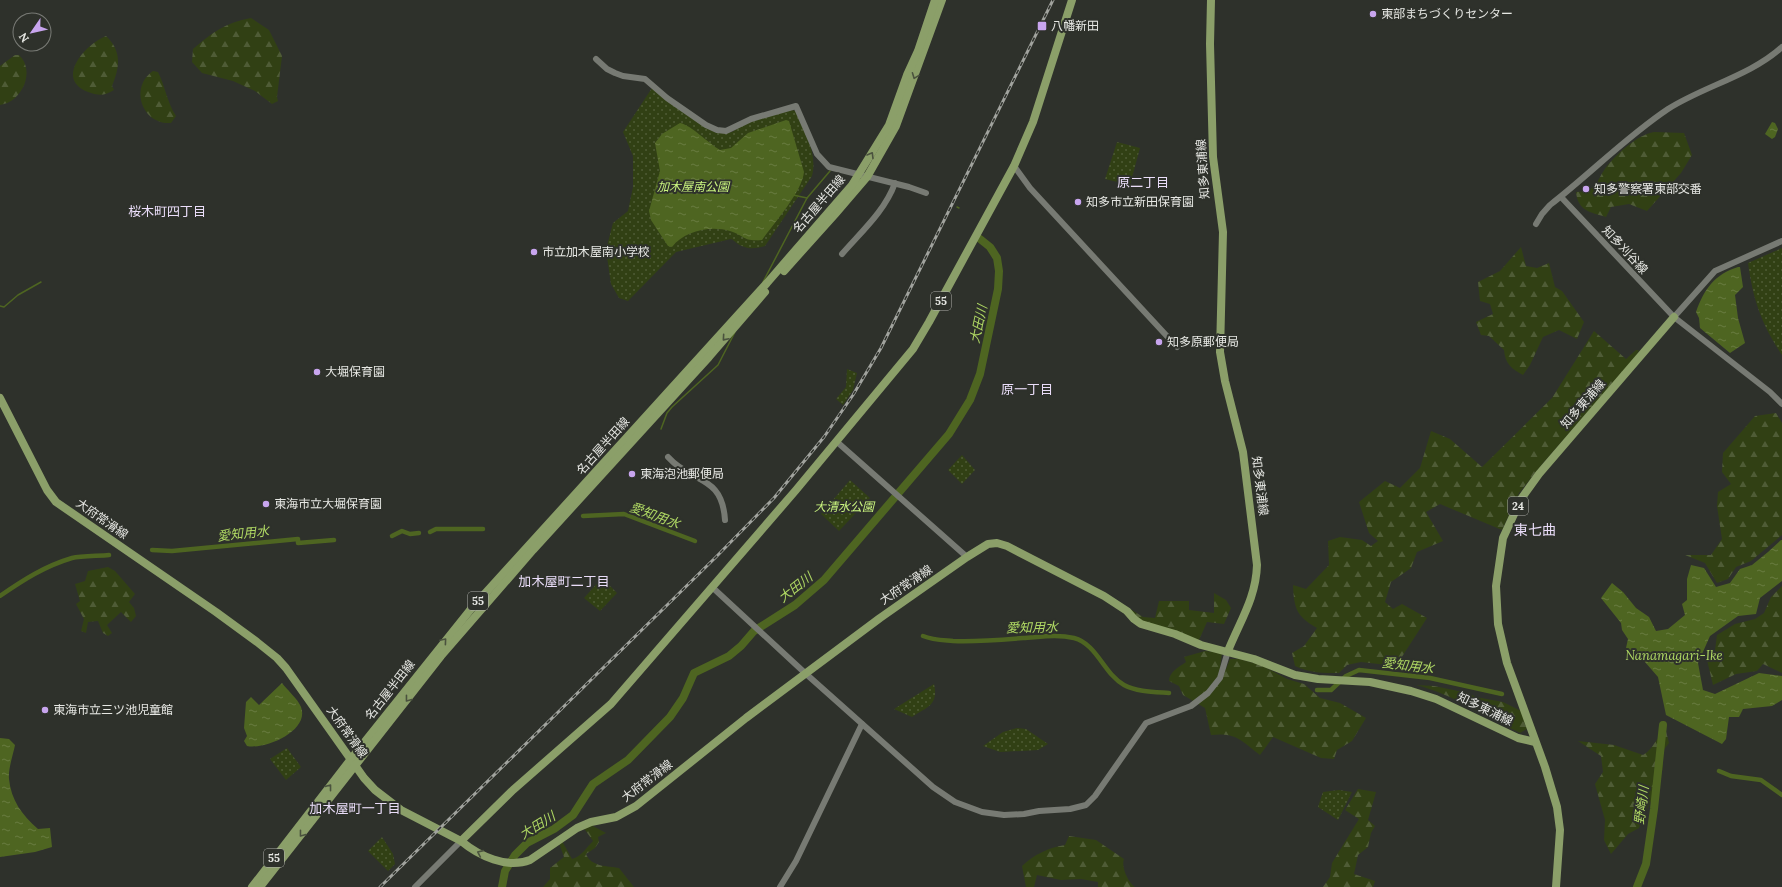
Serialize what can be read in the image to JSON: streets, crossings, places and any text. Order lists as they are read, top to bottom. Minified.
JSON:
{"streets":{"main road":["知多東浦線","名古屋半田線","55","24","大府常滑線"],"street":["知多刈谷線"]},"crossings":[["知多東浦線","知多刈谷線"],["知多東浦線","大府常滑線"],["名古屋半田線","大府常滑線"],["55","大府常滑線"]],"districts":["原二丁目","桜木町四丁目","原一丁目","東七曲","加木屋町二丁目","加木屋町一丁目"],"water":["大田川","愛知用水","Nanamagari-Ike","野崎川"],"parks":["加木屋南公園","大清水公園"],"places":{"other":["東部まちづくりセンター","知多警察署東部交番","知多市立新田保育園","市立加木屋南小学校","知多原郵便局","大堀保育園","東海泡池郵便局","東海市立大堀保育園","東海市立三ツ池児童館"],"transit":["八幡新田"]},"north":"bottom left"}
